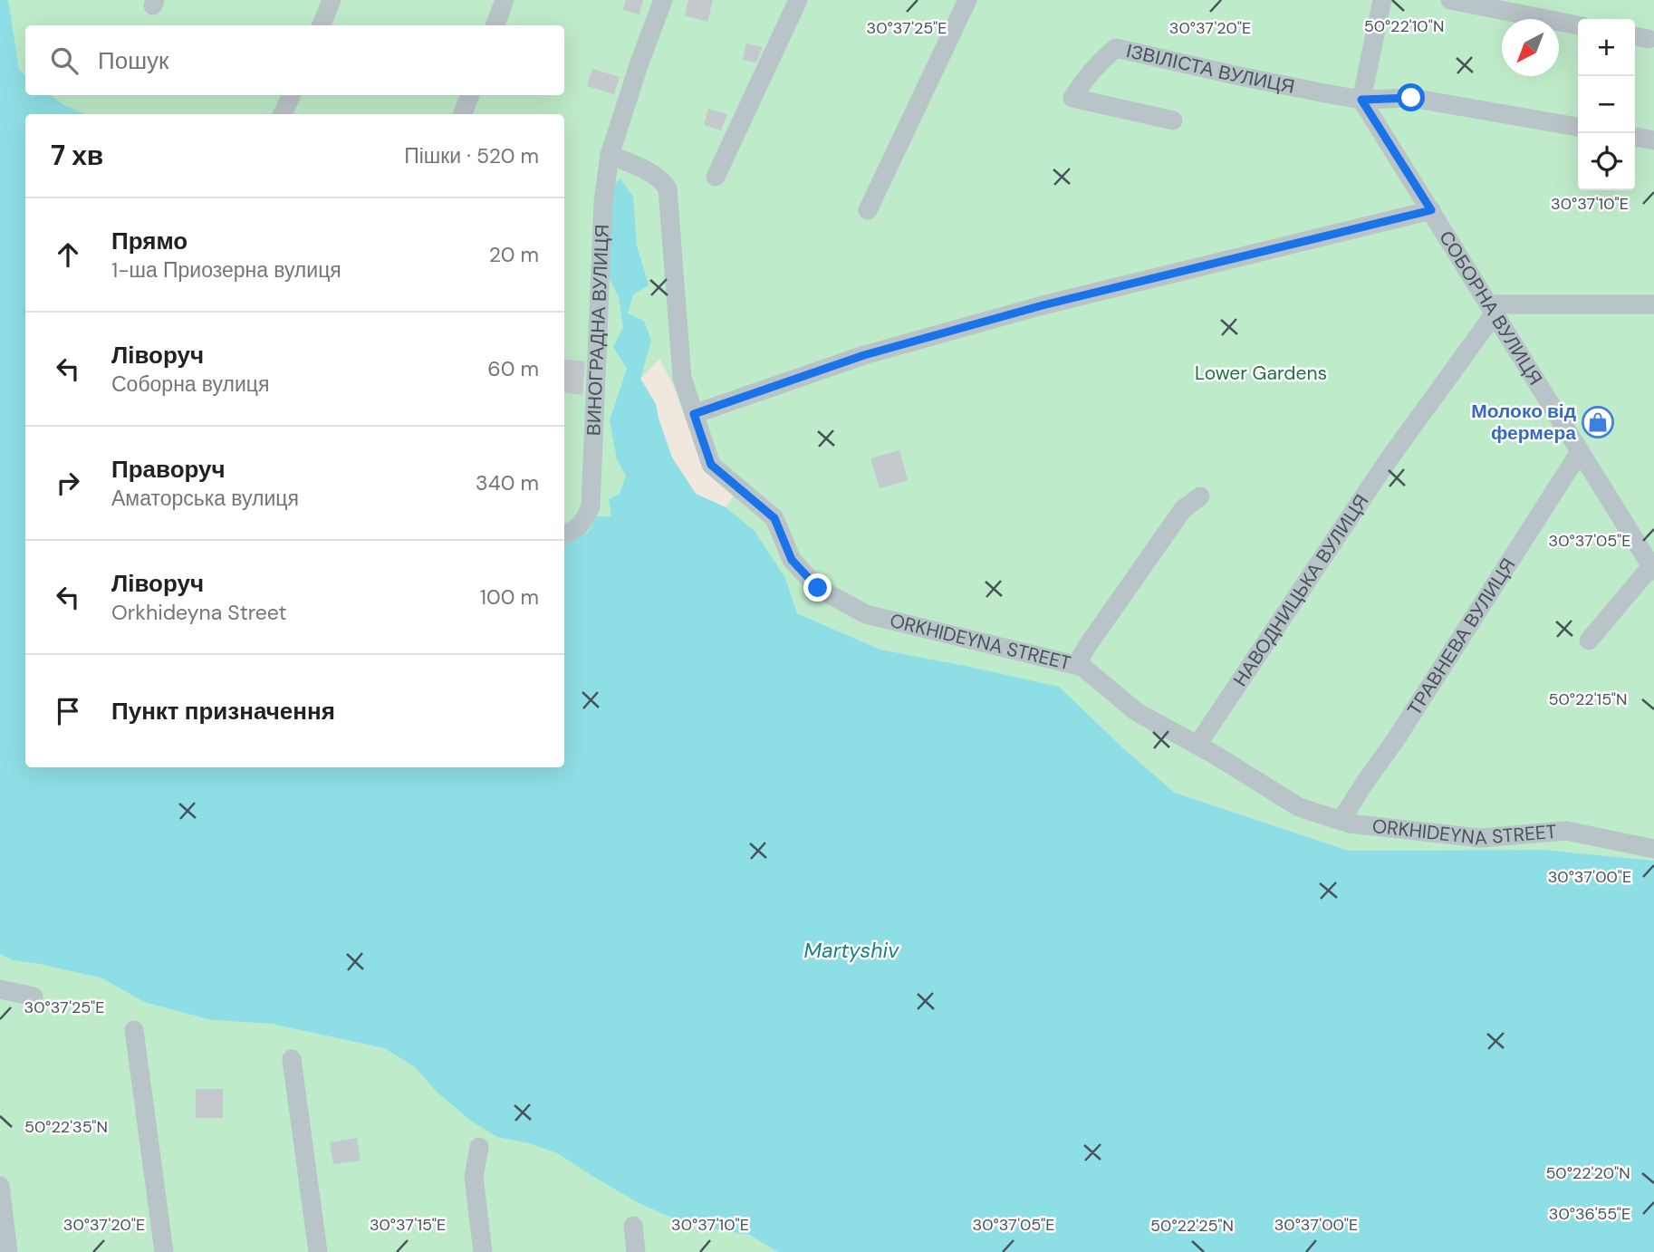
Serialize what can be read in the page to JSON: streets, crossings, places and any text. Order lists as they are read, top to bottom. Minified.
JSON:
{"streets":{"street":["ІЗВІЛІСТА ВУЛИЦЯ","СОБОРНА ВУЛИЦЯ","ВИНОГРАДНА ВУЛИЦЯ","НАВОДНИЦЬКА ВУЛИЦЯ","ТРАВНЕВА ВУЛИЦЯ","ORKHIDEYNA STREET"]},"crossings":[["ІЗВІЛІСТА ВУЛИЦЯ","СОБОРНА ВУЛИЦЯ"],["СОБОРНА ВУЛИЦЯ","НАВОДНИЦЬКА ВУЛИЦЯ"],["СОБОРНА ВУЛИЦЯ","ТРАВНЕВА ВУЛИЦЯ"],["ВИНОГРАДНА ВУЛИЦЯ","ORKHIDEYNA STREET"],["НАВОДНИЦЬКА ВУЛИЦЯ","ORKHIDEYNA STREET"],["ТРАВНЕВА ВУЛИЦЯ","ORKHIDEYNA STREET"]],"water":["Martyshiv"],"parks":["Lower Gardens"],"places":{"shop":["Молоко від фермера"]},"north":"bottom left","page":{"map_buttons":["+","−"],"search":"Пошук","heading":["7 хв","Пішки · 520 m"],"list":[["Прямо","1-ша Приозерна вулиця","20 m"],["Ліворуч","Соборна вулиця","60 m"],["Праворуч","Аматорська вулиця","340 m"],["Ліворуч","Orkhideyna Street","100 m"],"Пункт призначення"]},"coordinates":["50°22'10\"N","30°37'25\"E","30°37'20\"E","30°37'10\"E","30°37'05\"E","50°22'15\"N","30°37'00\"E","50°22'35\"N","50°22'20\"N","30°36'55\"E","30°37'15\"E","50°22'25\"N"]}
